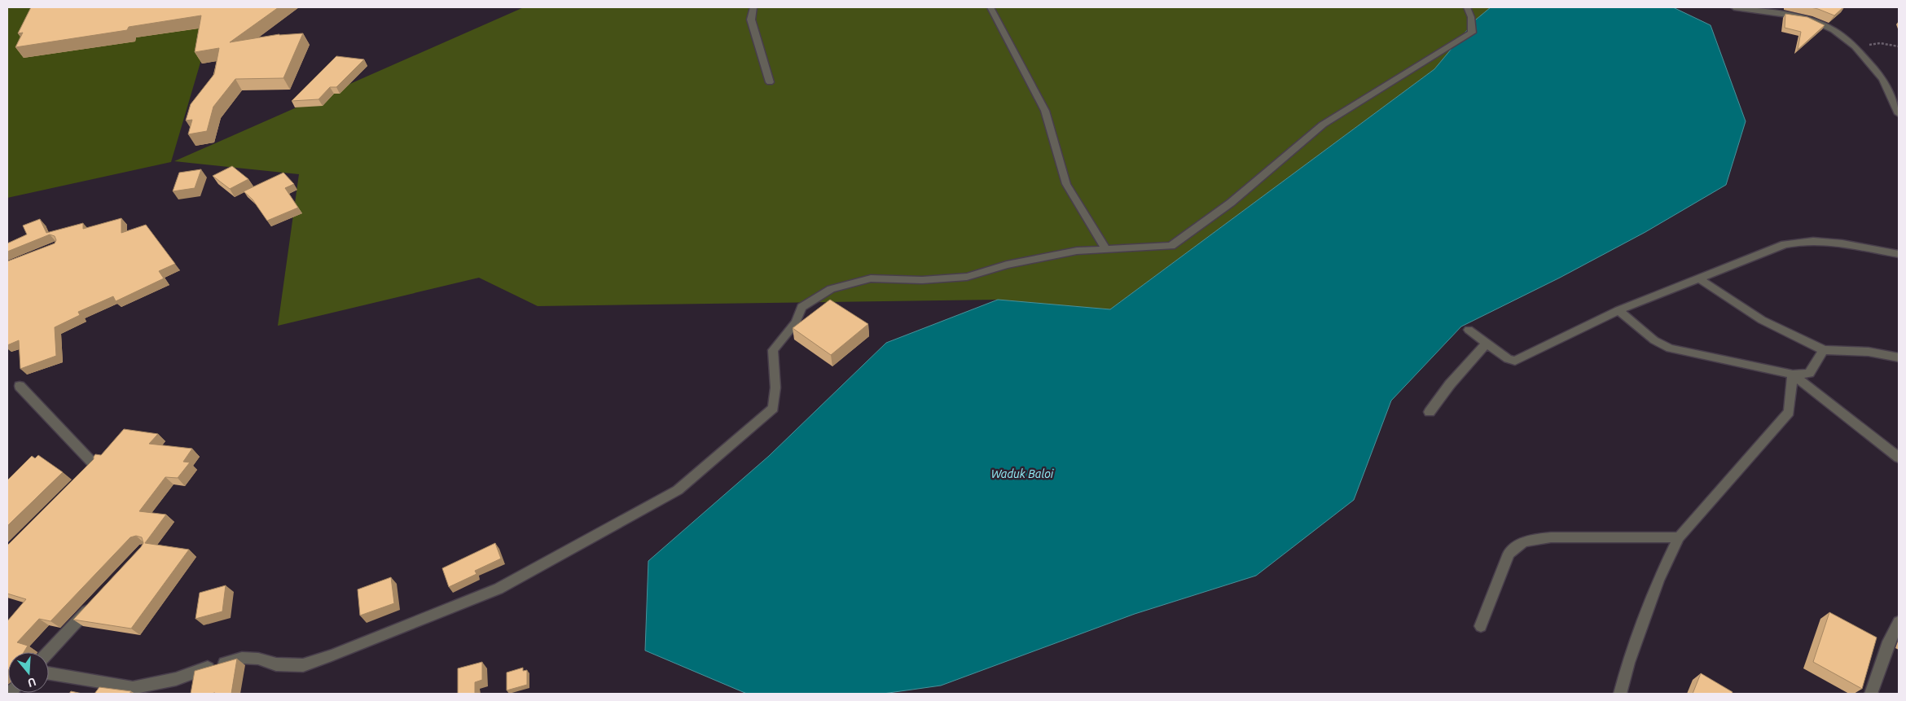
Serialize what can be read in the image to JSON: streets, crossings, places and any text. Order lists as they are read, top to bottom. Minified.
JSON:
{"water":["Waduk Baloi"],"north":"bottom"}
